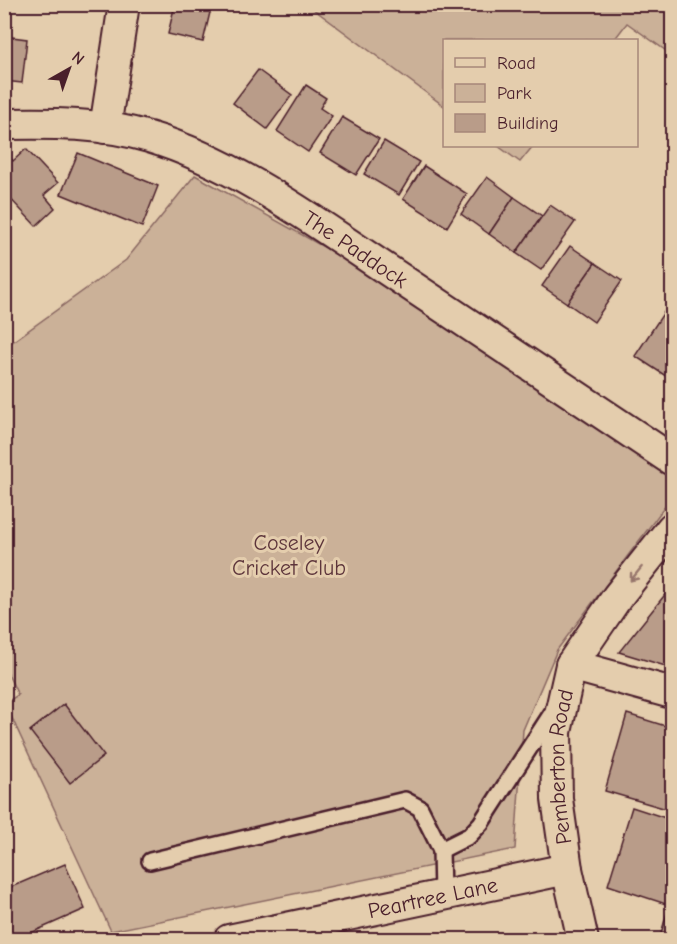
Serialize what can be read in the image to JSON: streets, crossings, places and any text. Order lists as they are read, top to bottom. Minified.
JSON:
{"streets":{"street":["The Paddock","Pemberton Road","Peartree Lane"]},"crossings":[["Pemberton Road","Peartree Lane"]],"parks":["Coseley Cricket Club"],"legend":["Road","Park","Building"],"north":"top right"}
